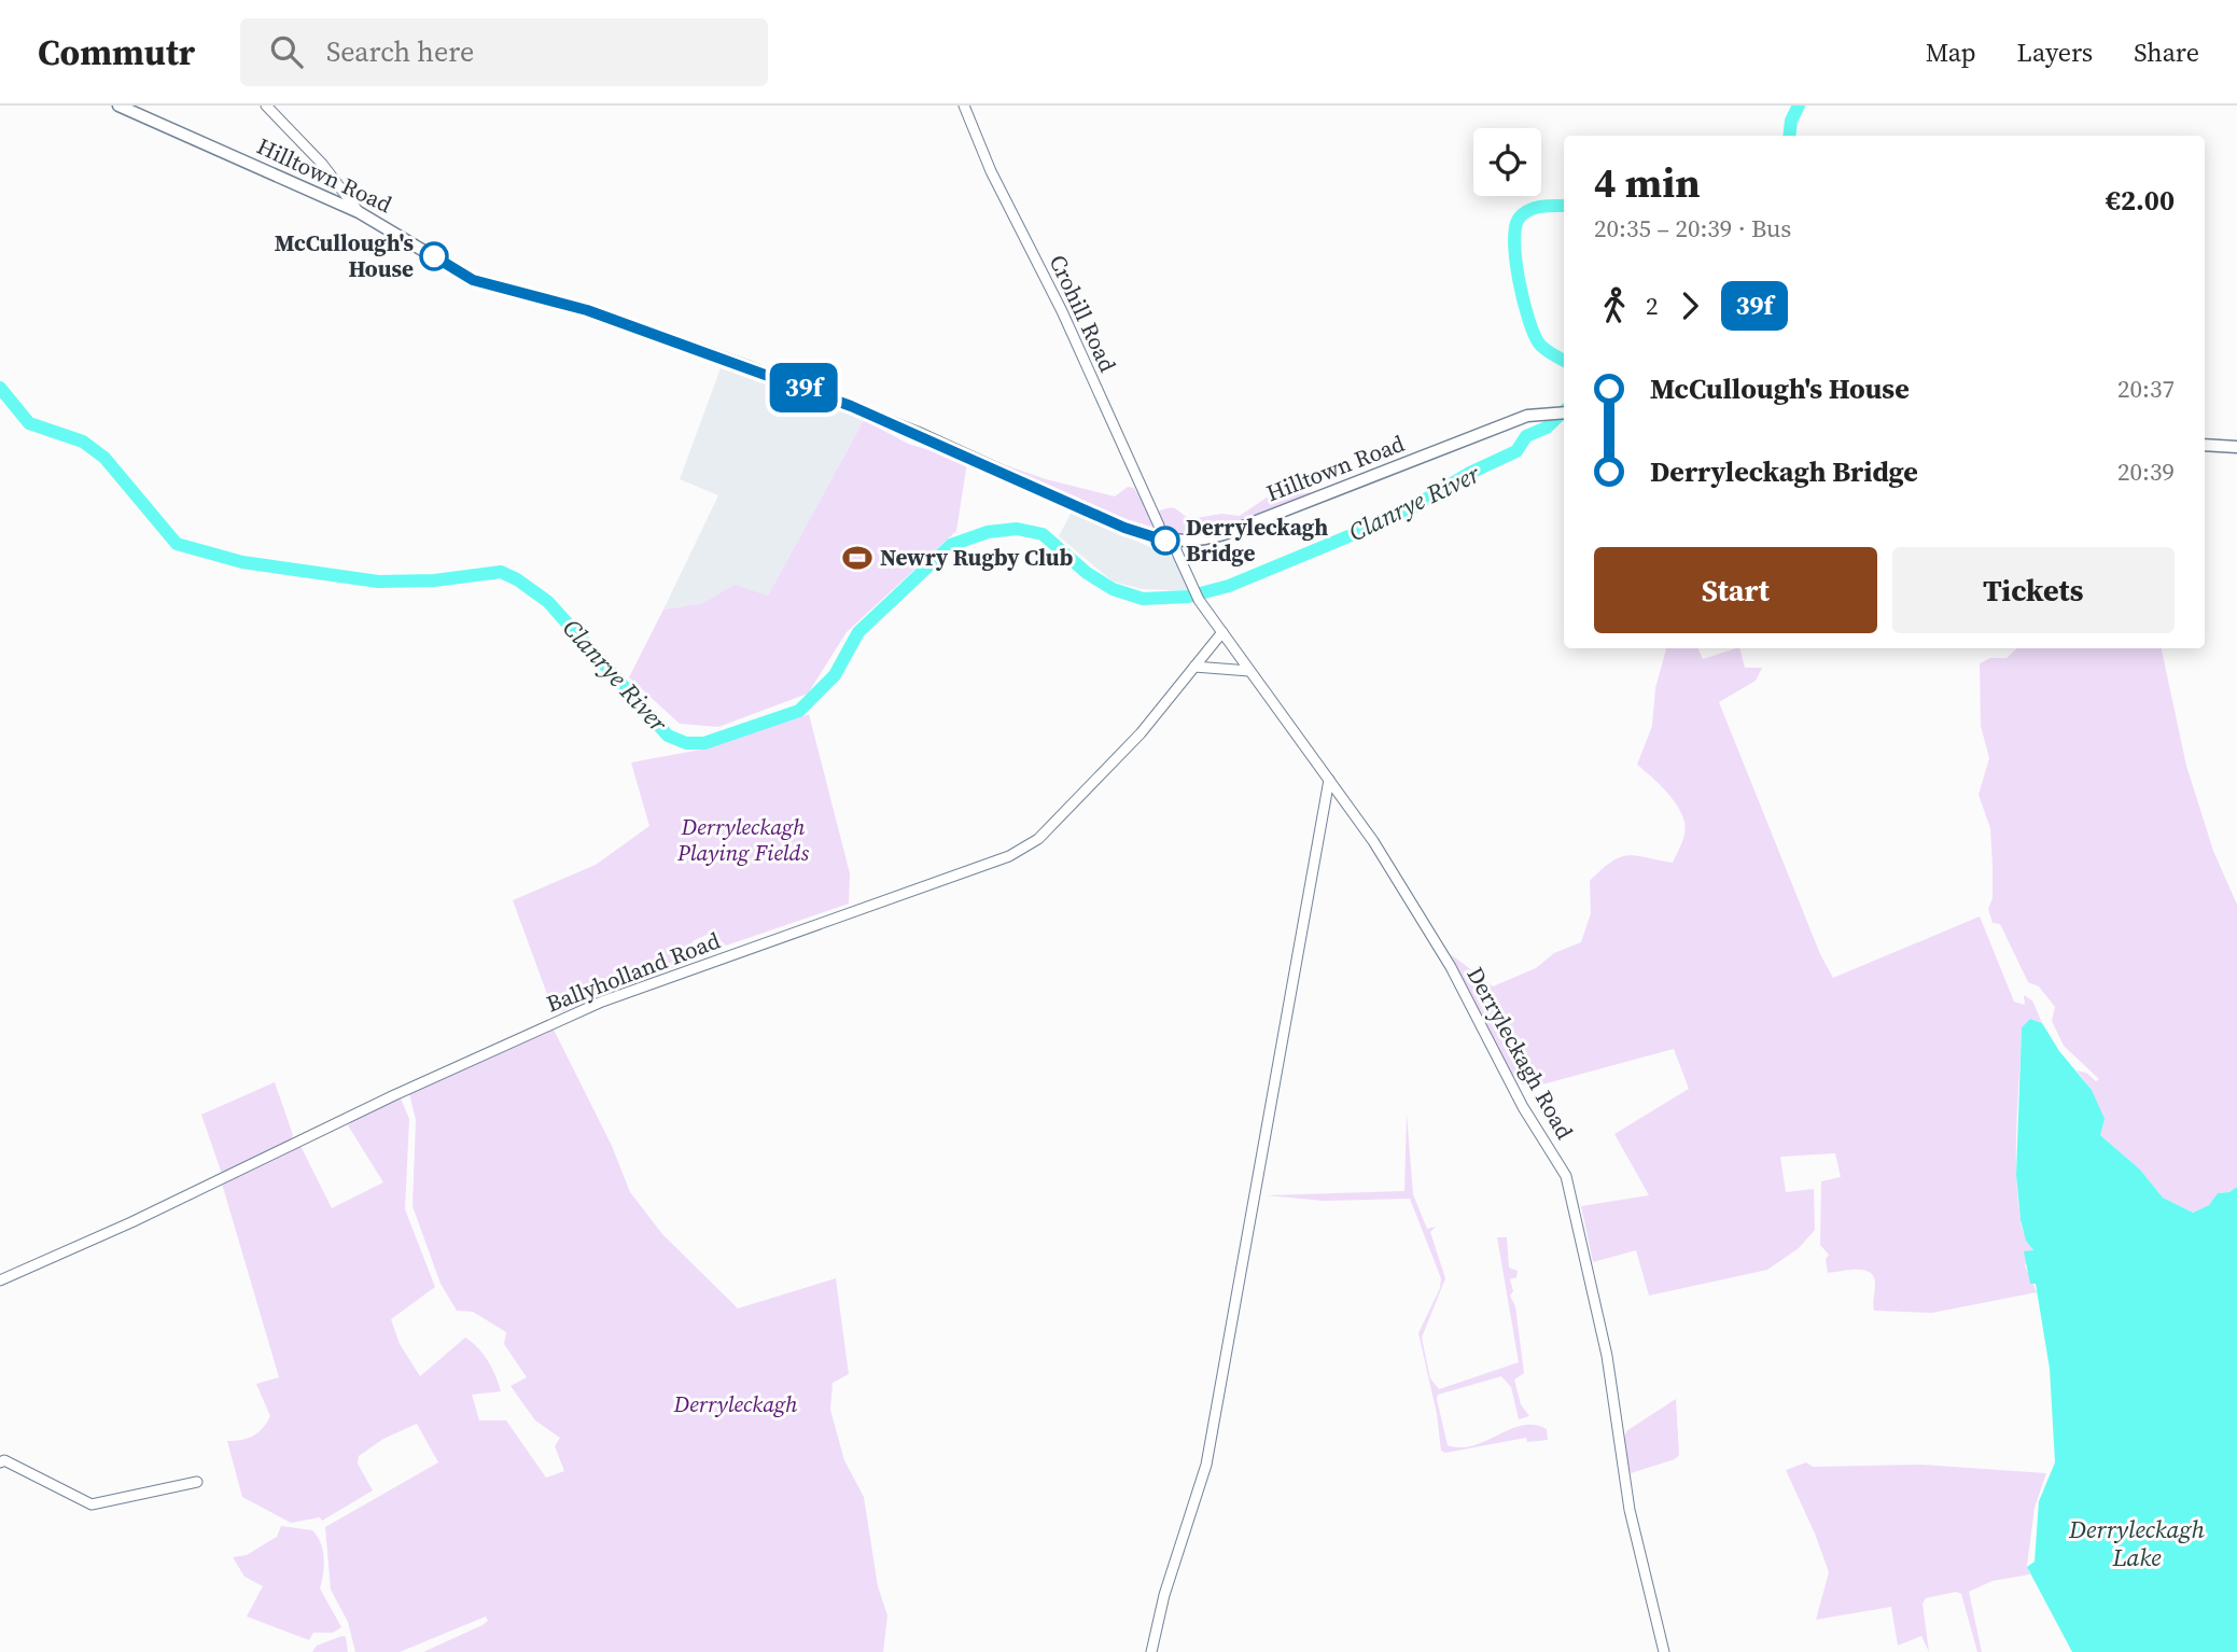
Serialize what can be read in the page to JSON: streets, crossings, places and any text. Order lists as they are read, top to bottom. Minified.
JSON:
{"streets":{"main road":["Hilltown Road"],"street":["Crohill Road","Ballyholland Road","Derryleckagh Road"]},"crossings":[["Hilltown Road","Crohill Road"],["Hilltown Road","Derryleckagh Road"],["Ballyholland Road","Derryleckagh Road"]],"water":["Clanrye River","Derryleckagh Lake"],"parks":["Derryleckagh Playing Fields","Derryleckagh"],"places":{"other":["McCullough's House","Derryleckagh Bridge"],"sports":["Newry Rugby Club"]},"lines":["bus line 39f"],"page":{"header":"Commutr","search":"Search here","nav":["Map","Layers","Share"],"on_map":"39f","heading":["4 min","20:35 – 20:39 · Bus","€2.00"],"legs":["2","39f"],"list":[{"name":"McCullough's House","value":"20:37"},{"name":"Derryleckagh Bridge","value":"20:39"}],"buttons":["Start","Tickets"]}}
